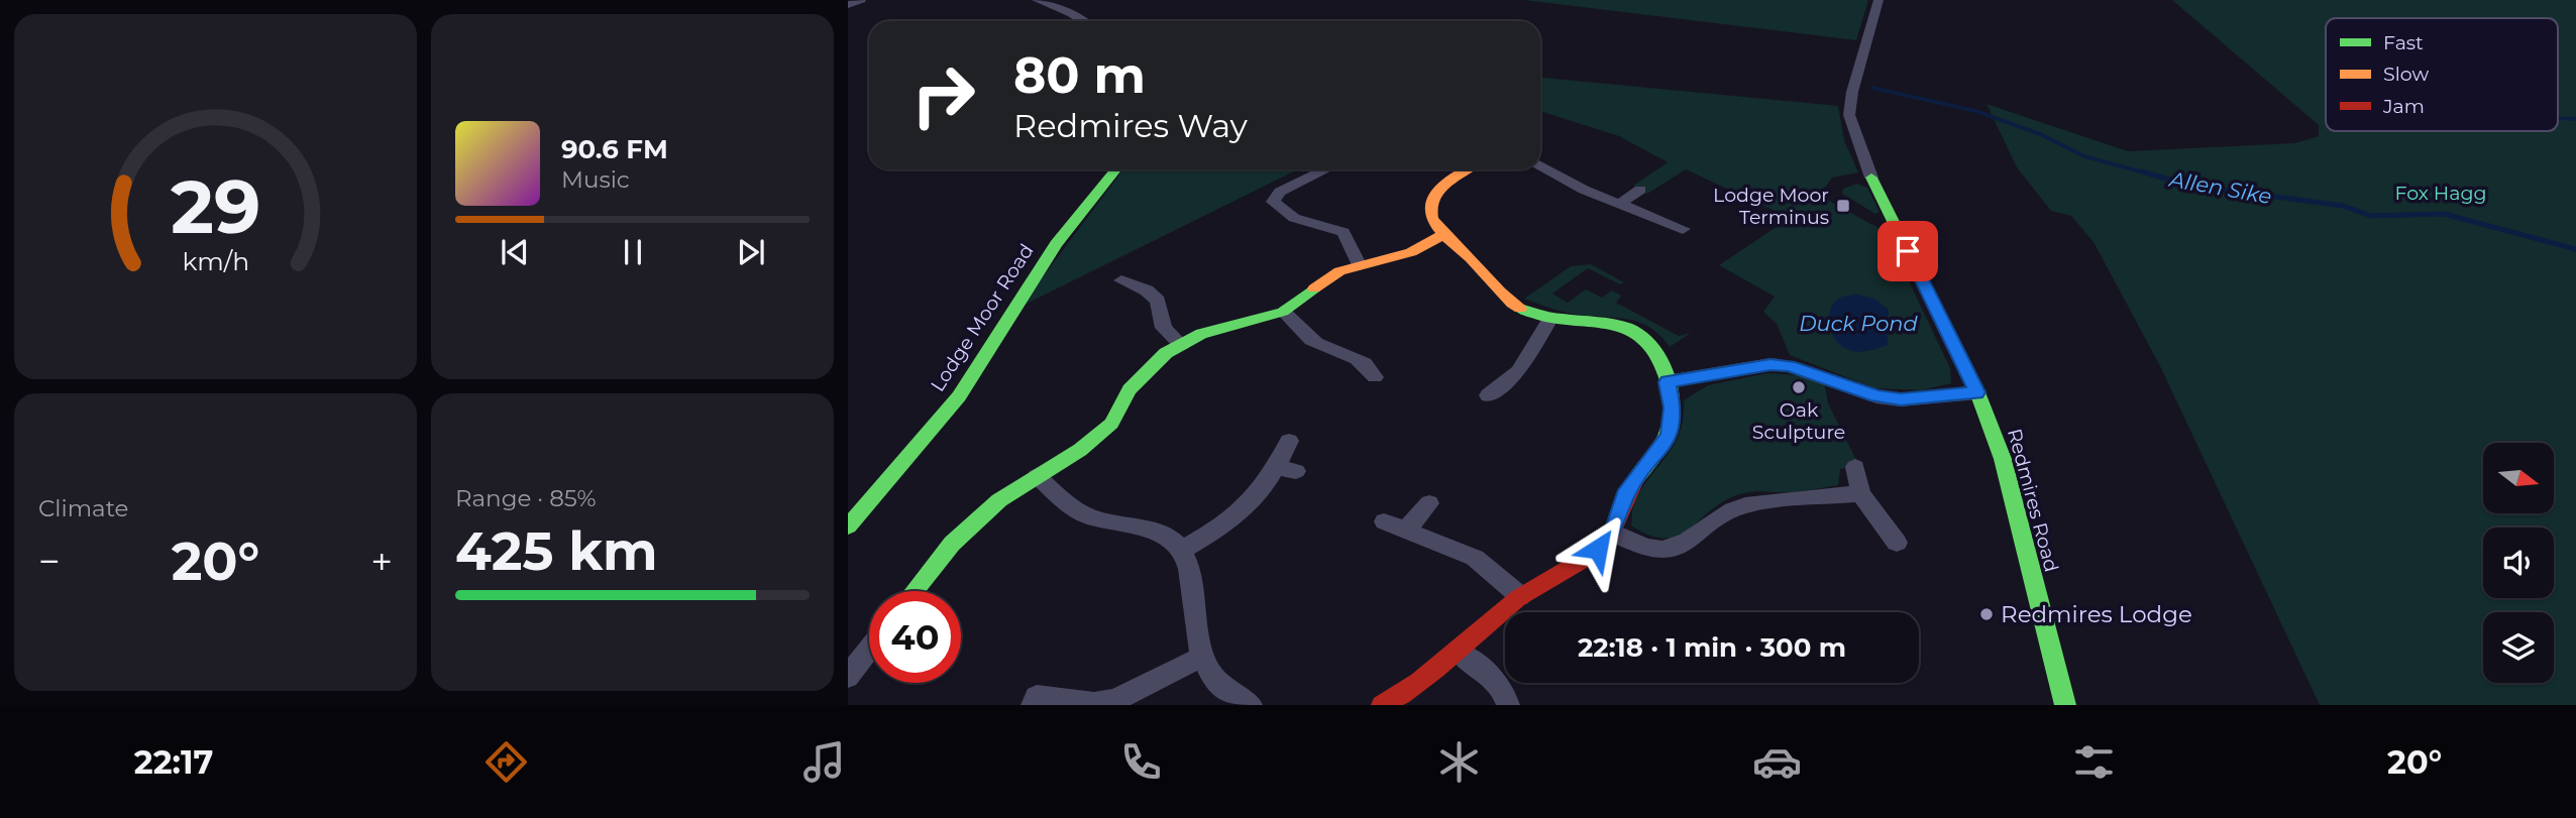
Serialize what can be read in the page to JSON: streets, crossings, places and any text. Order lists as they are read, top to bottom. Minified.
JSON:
{"streets":{"street":["Lodge Moor Road","Redmires Road"]},"water":["Allen Sike","Duck Pond"],"parks":["Fox Hagg"],"places":{"transit":["Lodge Moor Terminus"],"other":["Oak Sculpture","Redmires Lodge"]},"legend":["Fast","Slow","Jam"],"north":"right","page":{"turn":["80 m","Redmires Way"],"song":["90.6 FM","Music"],"tile":["Climate",["Range · 85%","425 km"]],"heat":["−","20°","+"],"limit":"40","trip":"22:18 · 1 min · 300 m","tabs":["22:17","20°"],"gauge":["29","km/h"]}}
